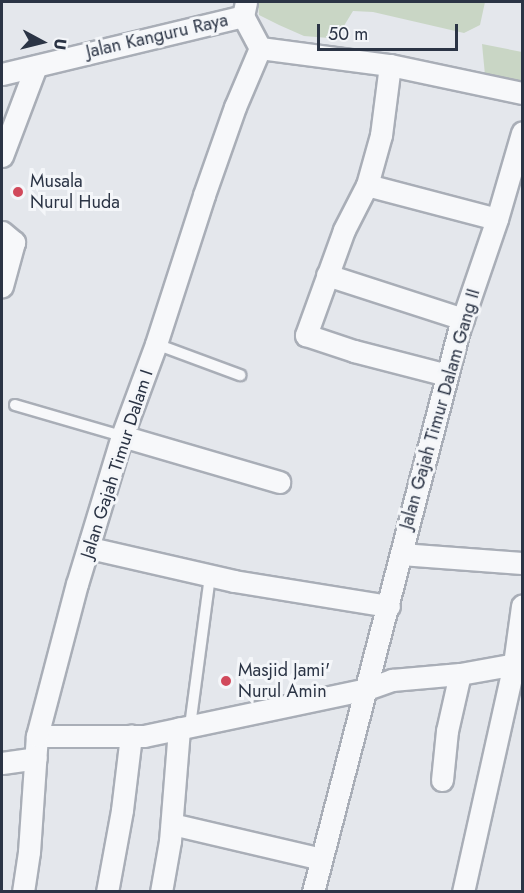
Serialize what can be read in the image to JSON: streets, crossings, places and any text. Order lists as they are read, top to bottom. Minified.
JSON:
{"streets":{"street":["Jalan Kanguru Raya","Jalan Gajah Timur Dalam Gang II","Jalan Gajah Timur Dalam I"]},"places":["Musala Nurul Huda","Masjid Jami' Nurul Amin"],"scale_bar":"50 m","north":"right"}
